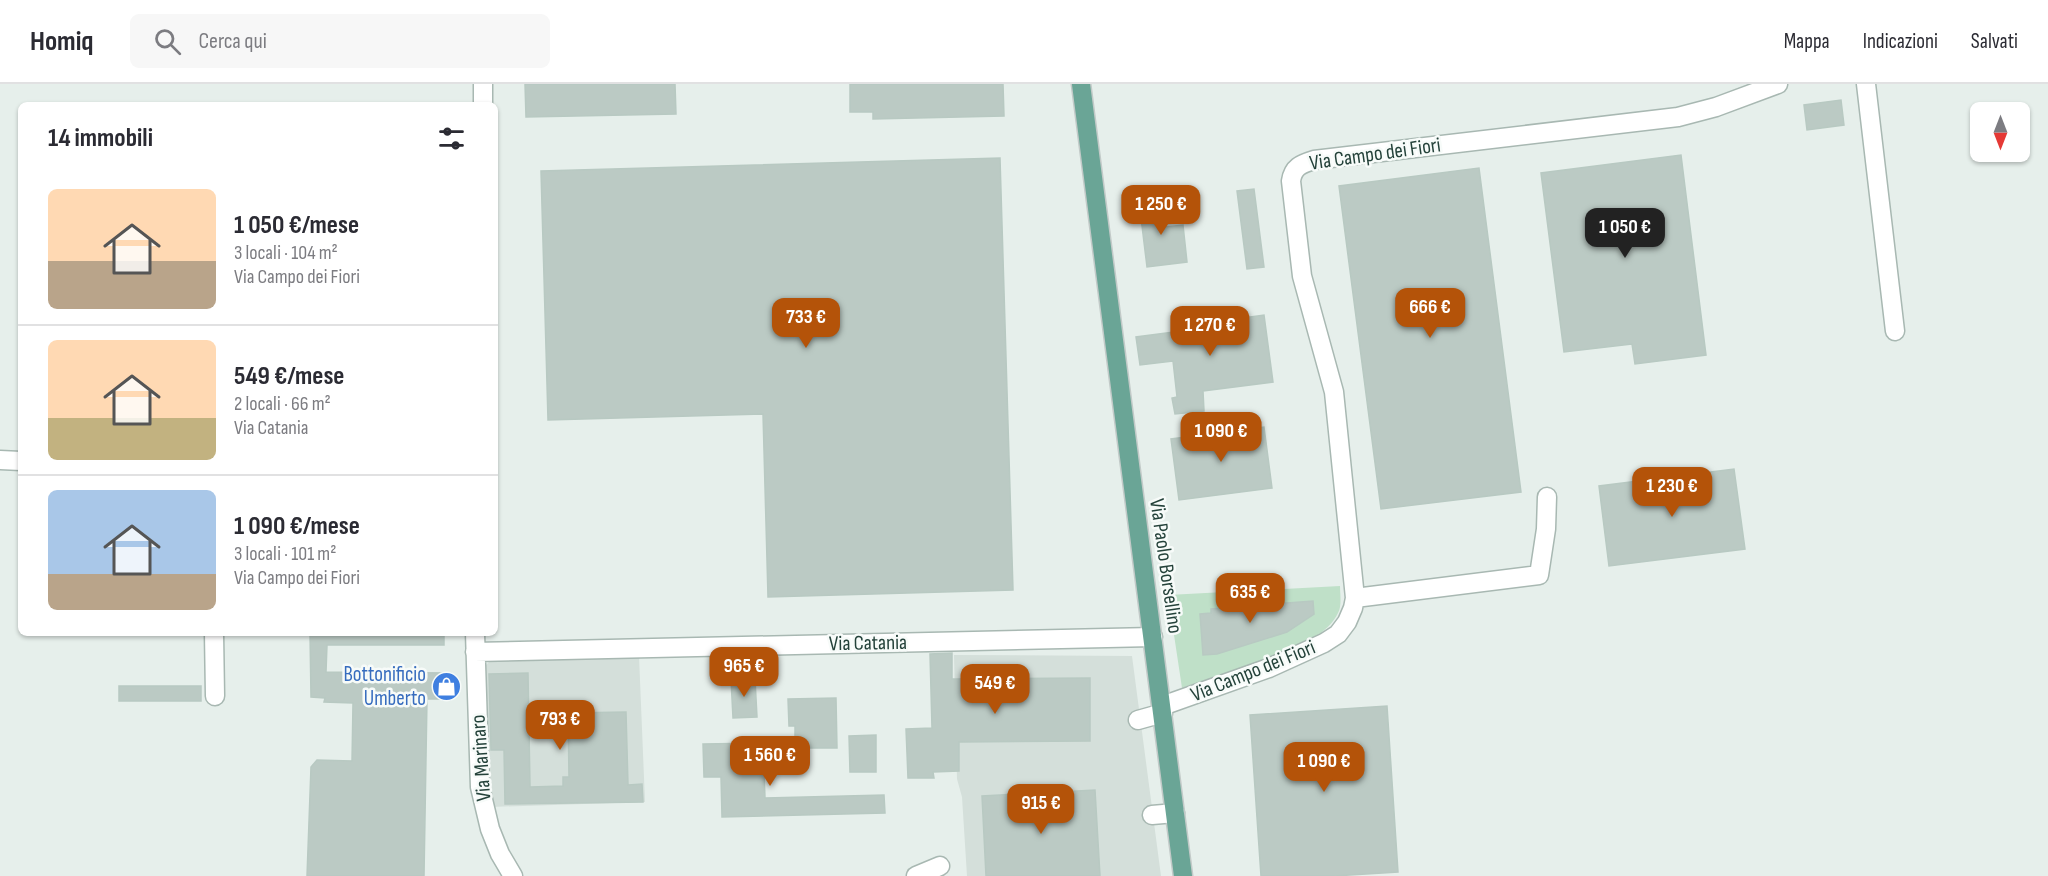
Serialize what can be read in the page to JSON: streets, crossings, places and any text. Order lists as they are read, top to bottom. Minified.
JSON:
{"streets":{"main road":["Via Paolo Borsellino"],"street":["Via Campo dei Fiori","Via Catania","Via Marinaro"]},"crossings":[["Via Campo dei Fiori","Via Paolo Borsellino"],["Via Paolo Borsellino","Via Catania"],["Via Catania","Via Marinaro"]],"places":{"shop":["Bottonificio Umberto"]},"north":"bottom","page":{"header":"Homiq","search":"Cerca qui","nav":["Mappa","Indicazioni","Salvati"],"heading":"14 immobili","list":[{"name":"1 050 €/mese","note":"3 locali · 104 m² · Via Campo dei Fiori"},{"name":"549 €/mese","note":"2 locali · 66 m² · Via Catania"},{"name":"1 090 €/mese","note":"3 locali · 101 m² · Via Campo dei Fiori"}],"price":["1 250 €","1 050 €","666 €","733 €","1 270 €","1 090 €","1 230 €","635 €","965 €","549 €","793 €","1 560 €","1 090 €","915 €"]}}
